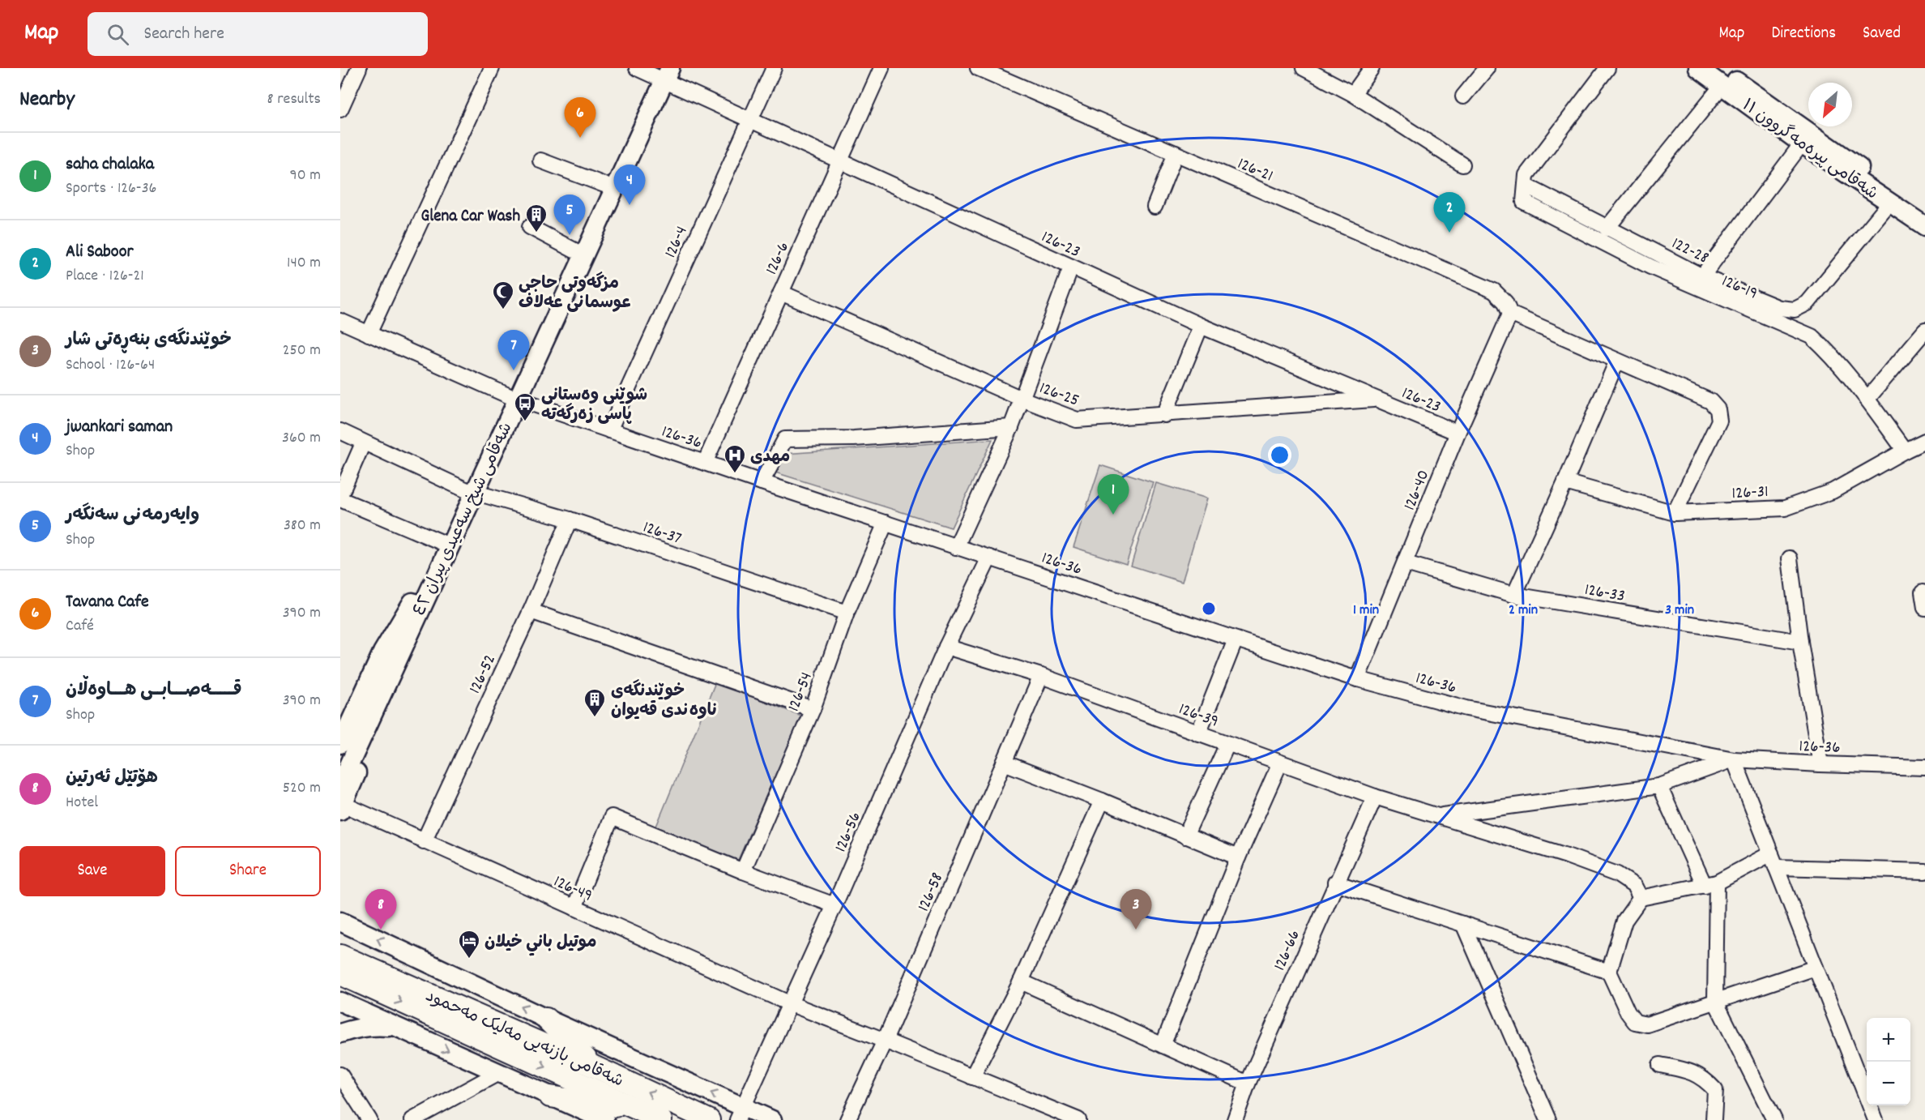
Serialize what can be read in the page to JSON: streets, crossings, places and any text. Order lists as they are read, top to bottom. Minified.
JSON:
{"streets":{"highway":["شەقامی بازنەیی مەلیک مەحمود"],"main road":["شەقامی پیرەمەگروون ١١","شەقامی شیخ سەعیدی پیران ٤٢"],"street":["126-21","126-4","126-23","122-28","126-6","126-19","126-25","126-36","126-40","126-31","126-37","126-33","126-52","126-54","126-39","126-56","126-49","126-58","126-66"]},"crossings":[["شەقامی پیرەمەگروون ١١","122-28"],["126-21","126-40"],["126-4","126-23"],["126-4","126-36"],["126-23","126-6"],["126-23","126-25"],["126-23","126-40"],["126-23","شەقامی شیخ سەعیدی پیران ٤٢"],["122-28","126-19"],["126-6","126-25"],["126-6","126-36"],["126-19","126-31"],["126-36","126-40"],["126-36","شەقامی شیخ سەعیدی پیران ٤٢"],["126-36","126-54"],["126-36","126-56"],["126-40","126-33"],["شەقامی شیخ سەعیدی پیران ٤٢","126-37"],["126-37","126-52"],["126-37","126-54"],["126-52","126-49"],["126-39","126-56"],["126-39","126-58"],["126-39","126-66"],["126-56","126-49"],["126-49","126-58"]],"places":{"building":["Glena Car Wash","خوێندنگەی ناوەندی قەیوان"],"mosque":["مزگەوتی حاجی عوسمانی عەلاف"],"bus stop":["شوێنی وەستانی پاسی زەرگەتە"],"hospital":["مهدی"],"hotel":["موتيل باني خيلان"]},"north":"bottom left","page":{"header":"Map","search":"Search here","nav":["Map","Directions","Saved"],"heading":["Nearby","8 results"],"pins":["6","4","2","5","7","1","3","8"],"list":[{"mark":"1","name":"saha chalaka","note":"Sports · 126-36","value":"90 m"},{"mark":"2","name":"Ali Saboor","note":"Place · 126-21","value":"140 m"},{"mark":"3","name":"خوێندنگەی بنەڕەتی شار","note":"School · 126-64","value":"250 m"},{"mark":"4","name":"jwankari saman","note":"Shop","value":"360 m"},{"mark":"5","name":"وایەرمەنی سەنگەر","note":"Shop","value":"380 m"},{"mark":"6","name":"Tavana Cafe","note":"Café","value":"390 m"},{"mark":"7","name":"قـــــەصـــابــی هـــاوەڵان","note":"Shop","value":"390 m"},{"mark":"8","name":"هۆتێل ئەرتین","note":"Hotel","value":"520 m"}],"buttons":["Save","Share"],"map_buttons":["+","−"]},"rings":["1 min","2 min","3 min"]}
